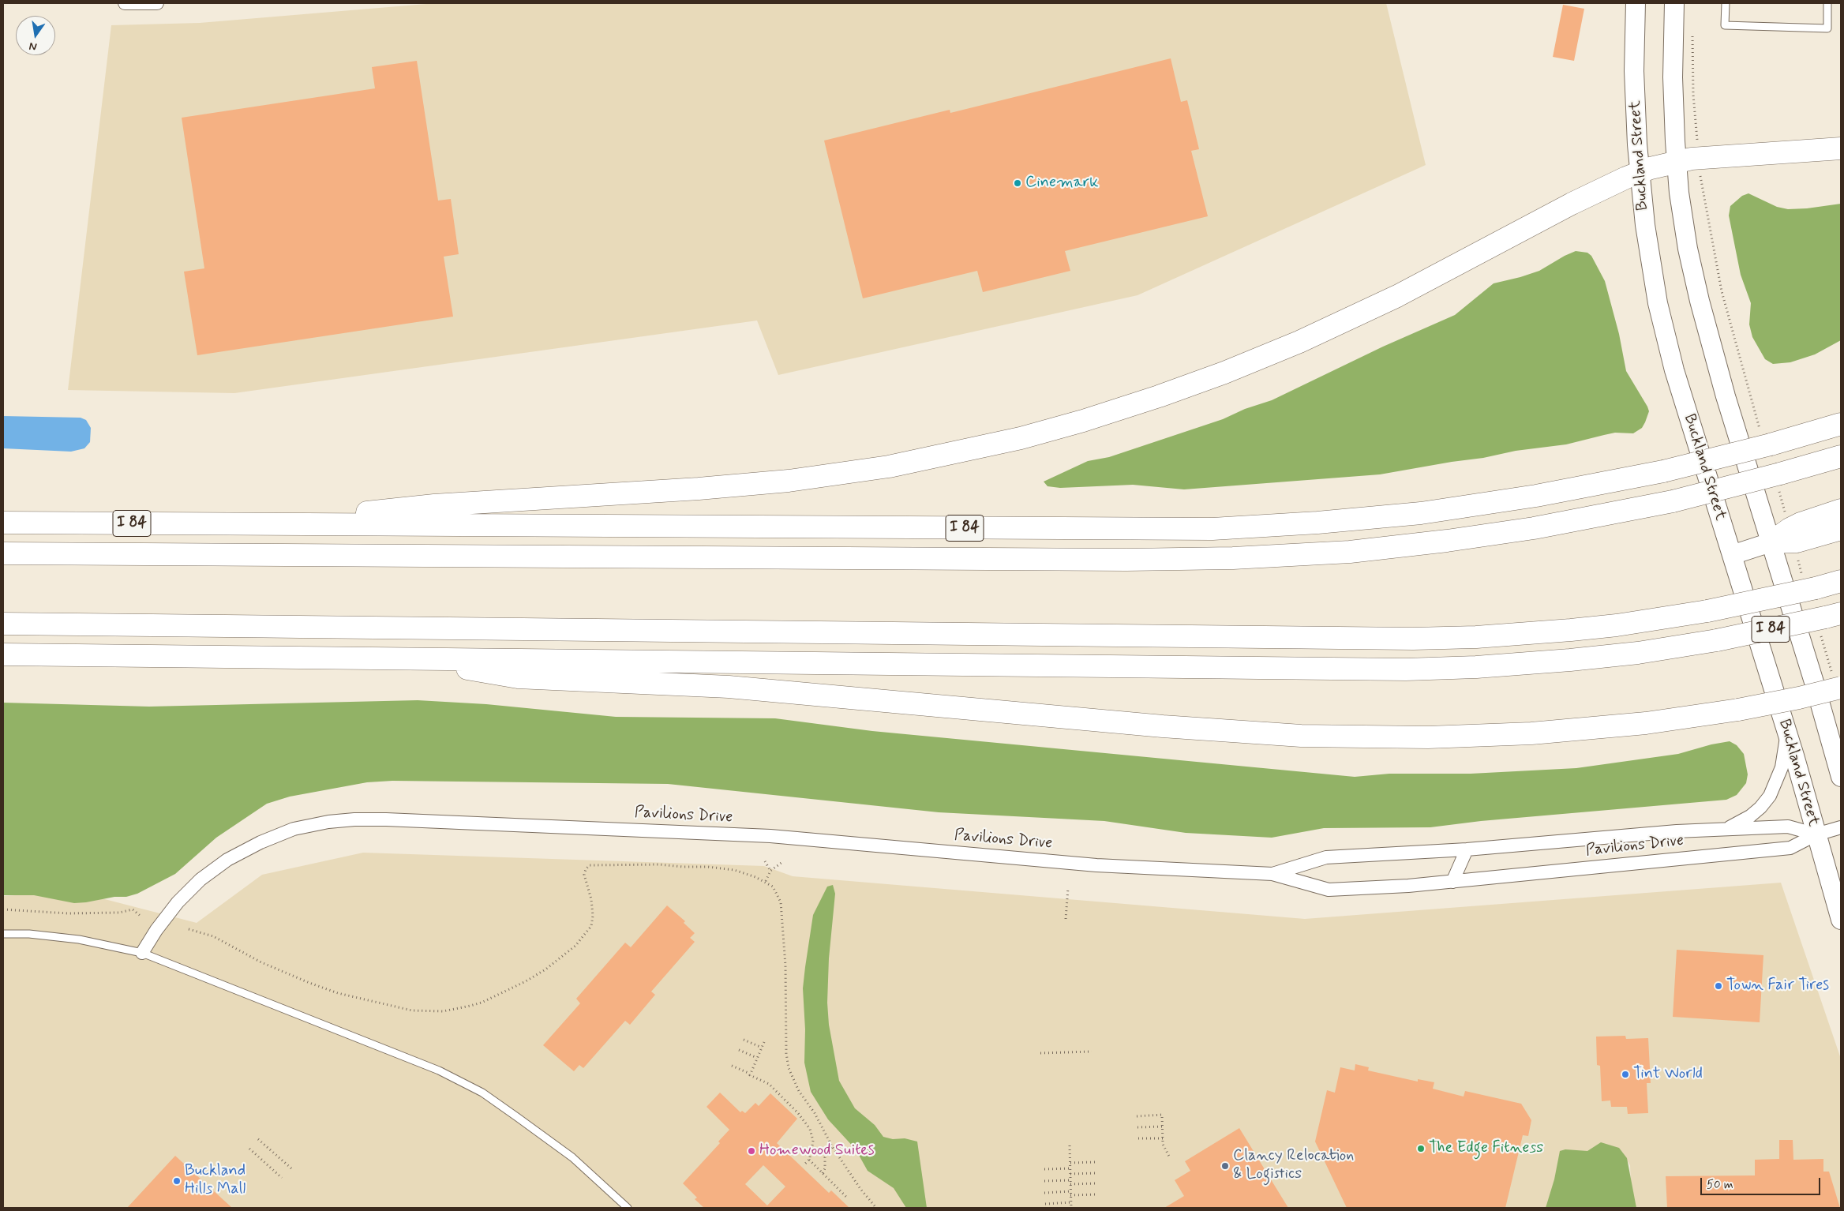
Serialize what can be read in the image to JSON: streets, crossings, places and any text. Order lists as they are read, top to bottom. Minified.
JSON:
{"streets":{"highway":["I 84"],"main road":["Buckland Street"],"street":["Pavilions Drive"]},"crossings":[["Buckland Street","Pavilions Drive"]],"places":["Cinemark","Town Fair Tires","Tint World","The Edge Fitness","Homewood Suites","Clancy Relocation & Logistics","Buckland Hills Mall"],"scale_bar":"50 m","north":"bottom"}
